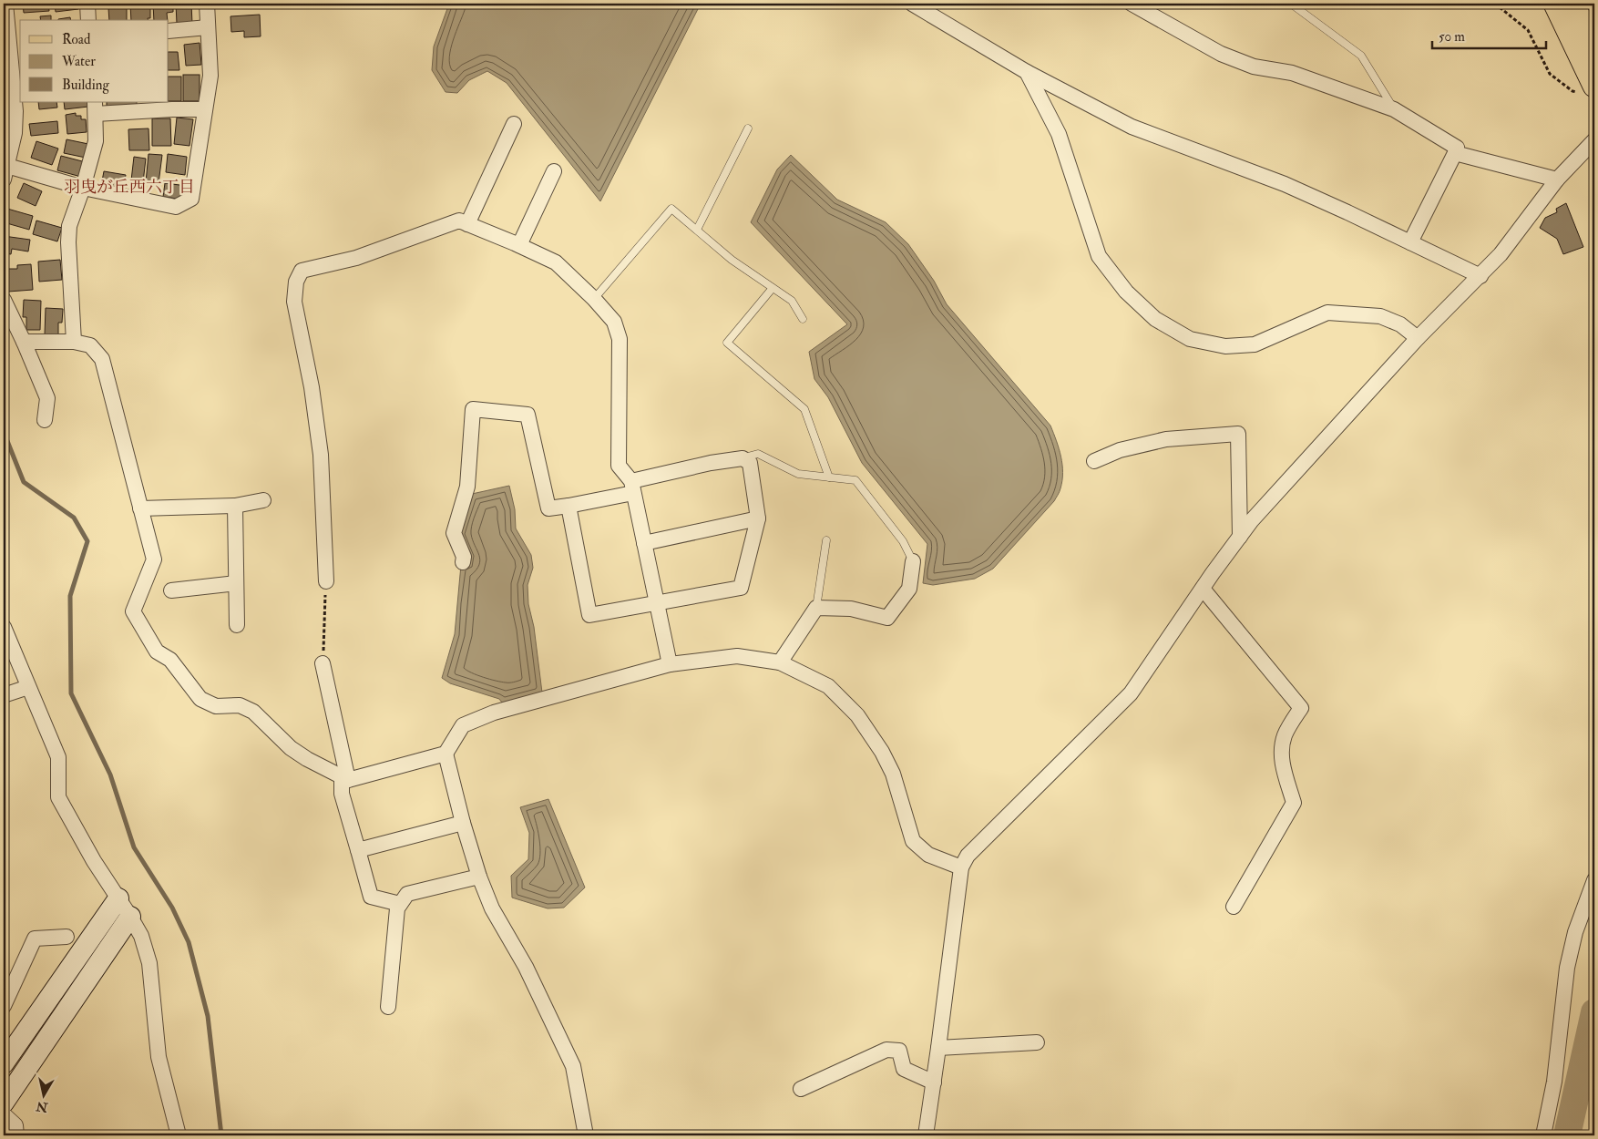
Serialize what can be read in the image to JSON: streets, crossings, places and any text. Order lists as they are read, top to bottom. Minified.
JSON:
{"districts":["羽曳が丘西六丁目"],"legend":["Road","Water","Building"],"scale_bar":"50 m","north":"bottom"}
